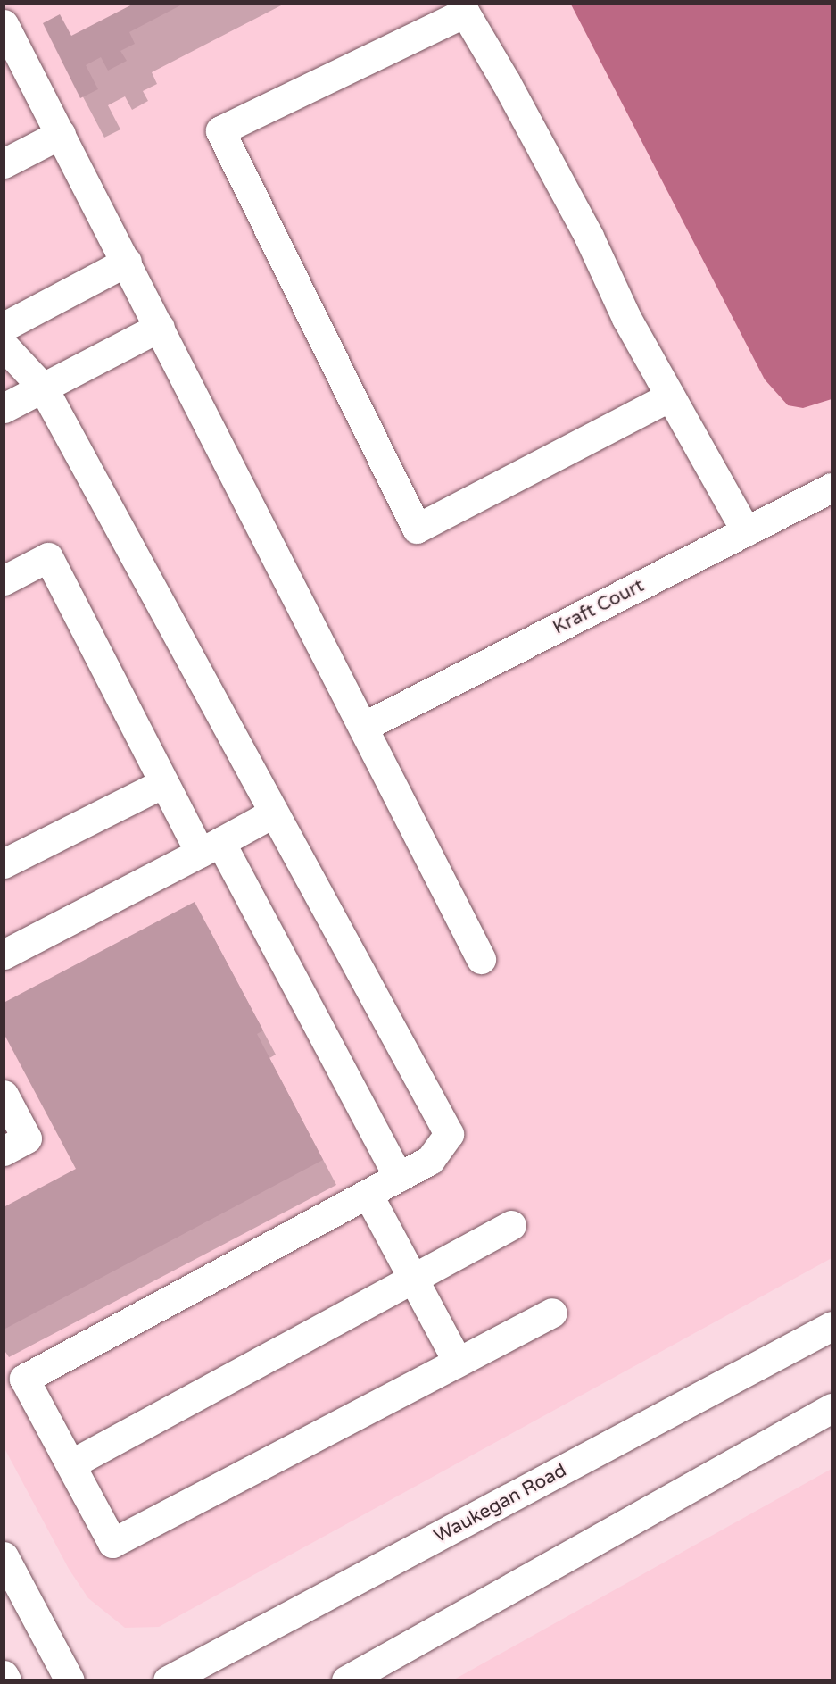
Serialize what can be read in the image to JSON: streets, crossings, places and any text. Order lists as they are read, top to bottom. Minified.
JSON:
{"streets":{"main road":["Kraft Court","Waukegan Road"]}}
